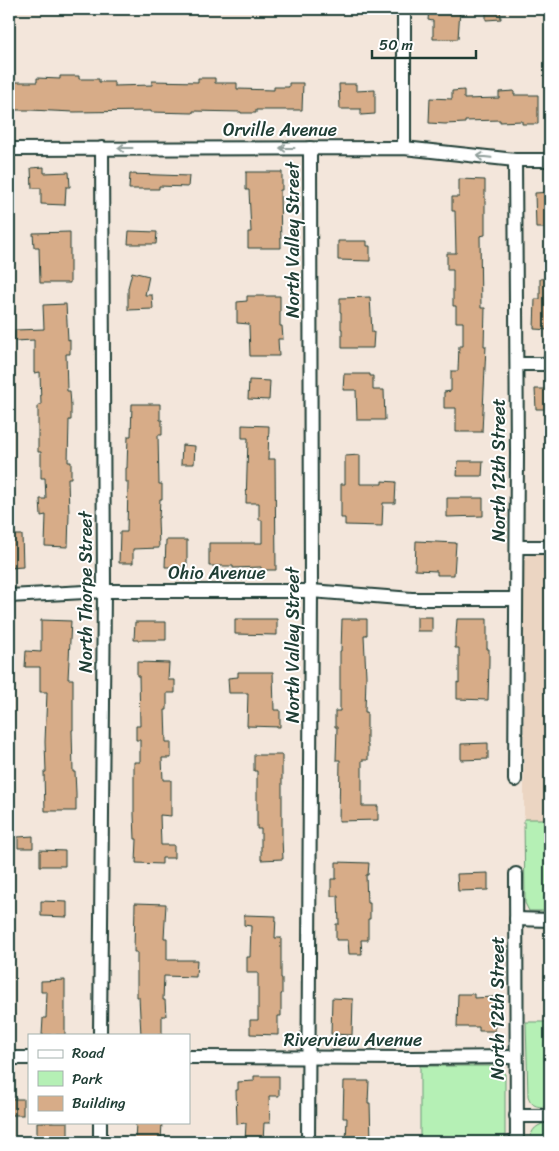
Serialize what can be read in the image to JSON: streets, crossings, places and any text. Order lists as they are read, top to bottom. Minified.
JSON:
{"streets":{"street":["Orville Avenue","North Valley Street","North 12th Street","Ohio Avenue","North Thorpe Street","Riverview Avenue"]},"crossings":[["Orville Avenue","North Valley Street"],["Orville Avenue","North 12th Street"],["Orville Avenue","North Thorpe Street"],["North Valley Street","Ohio Avenue"],["North Valley Street","Riverview Avenue"],["North 12th Street","Ohio Avenue"],["North 12th Street","Riverview Avenue"],["Ohio Avenue","North Thorpe Street"]],"one_way":["Orville Avenue"],"legend":["Road","Park","Building"],"scale_bar":"50 m"}
